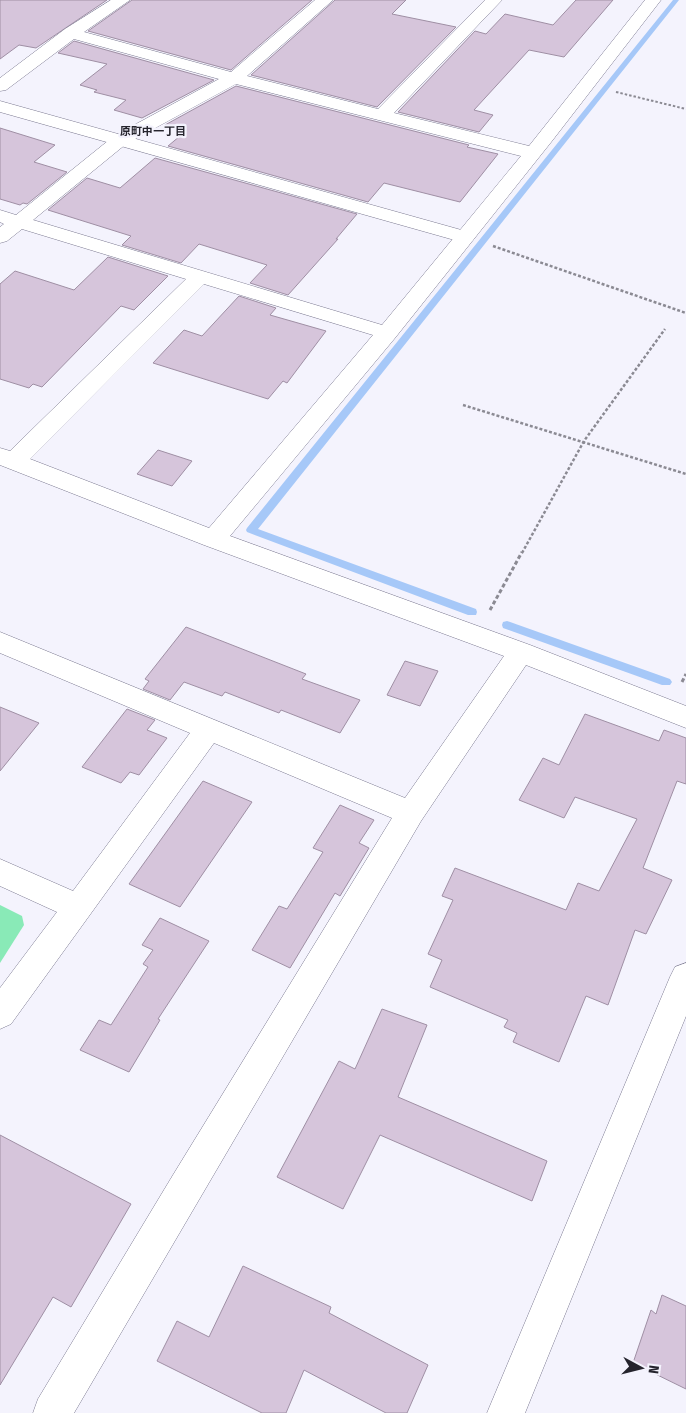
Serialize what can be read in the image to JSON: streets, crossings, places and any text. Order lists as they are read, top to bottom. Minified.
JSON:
{"districts":["原町中一丁目"],"north":"right"}
